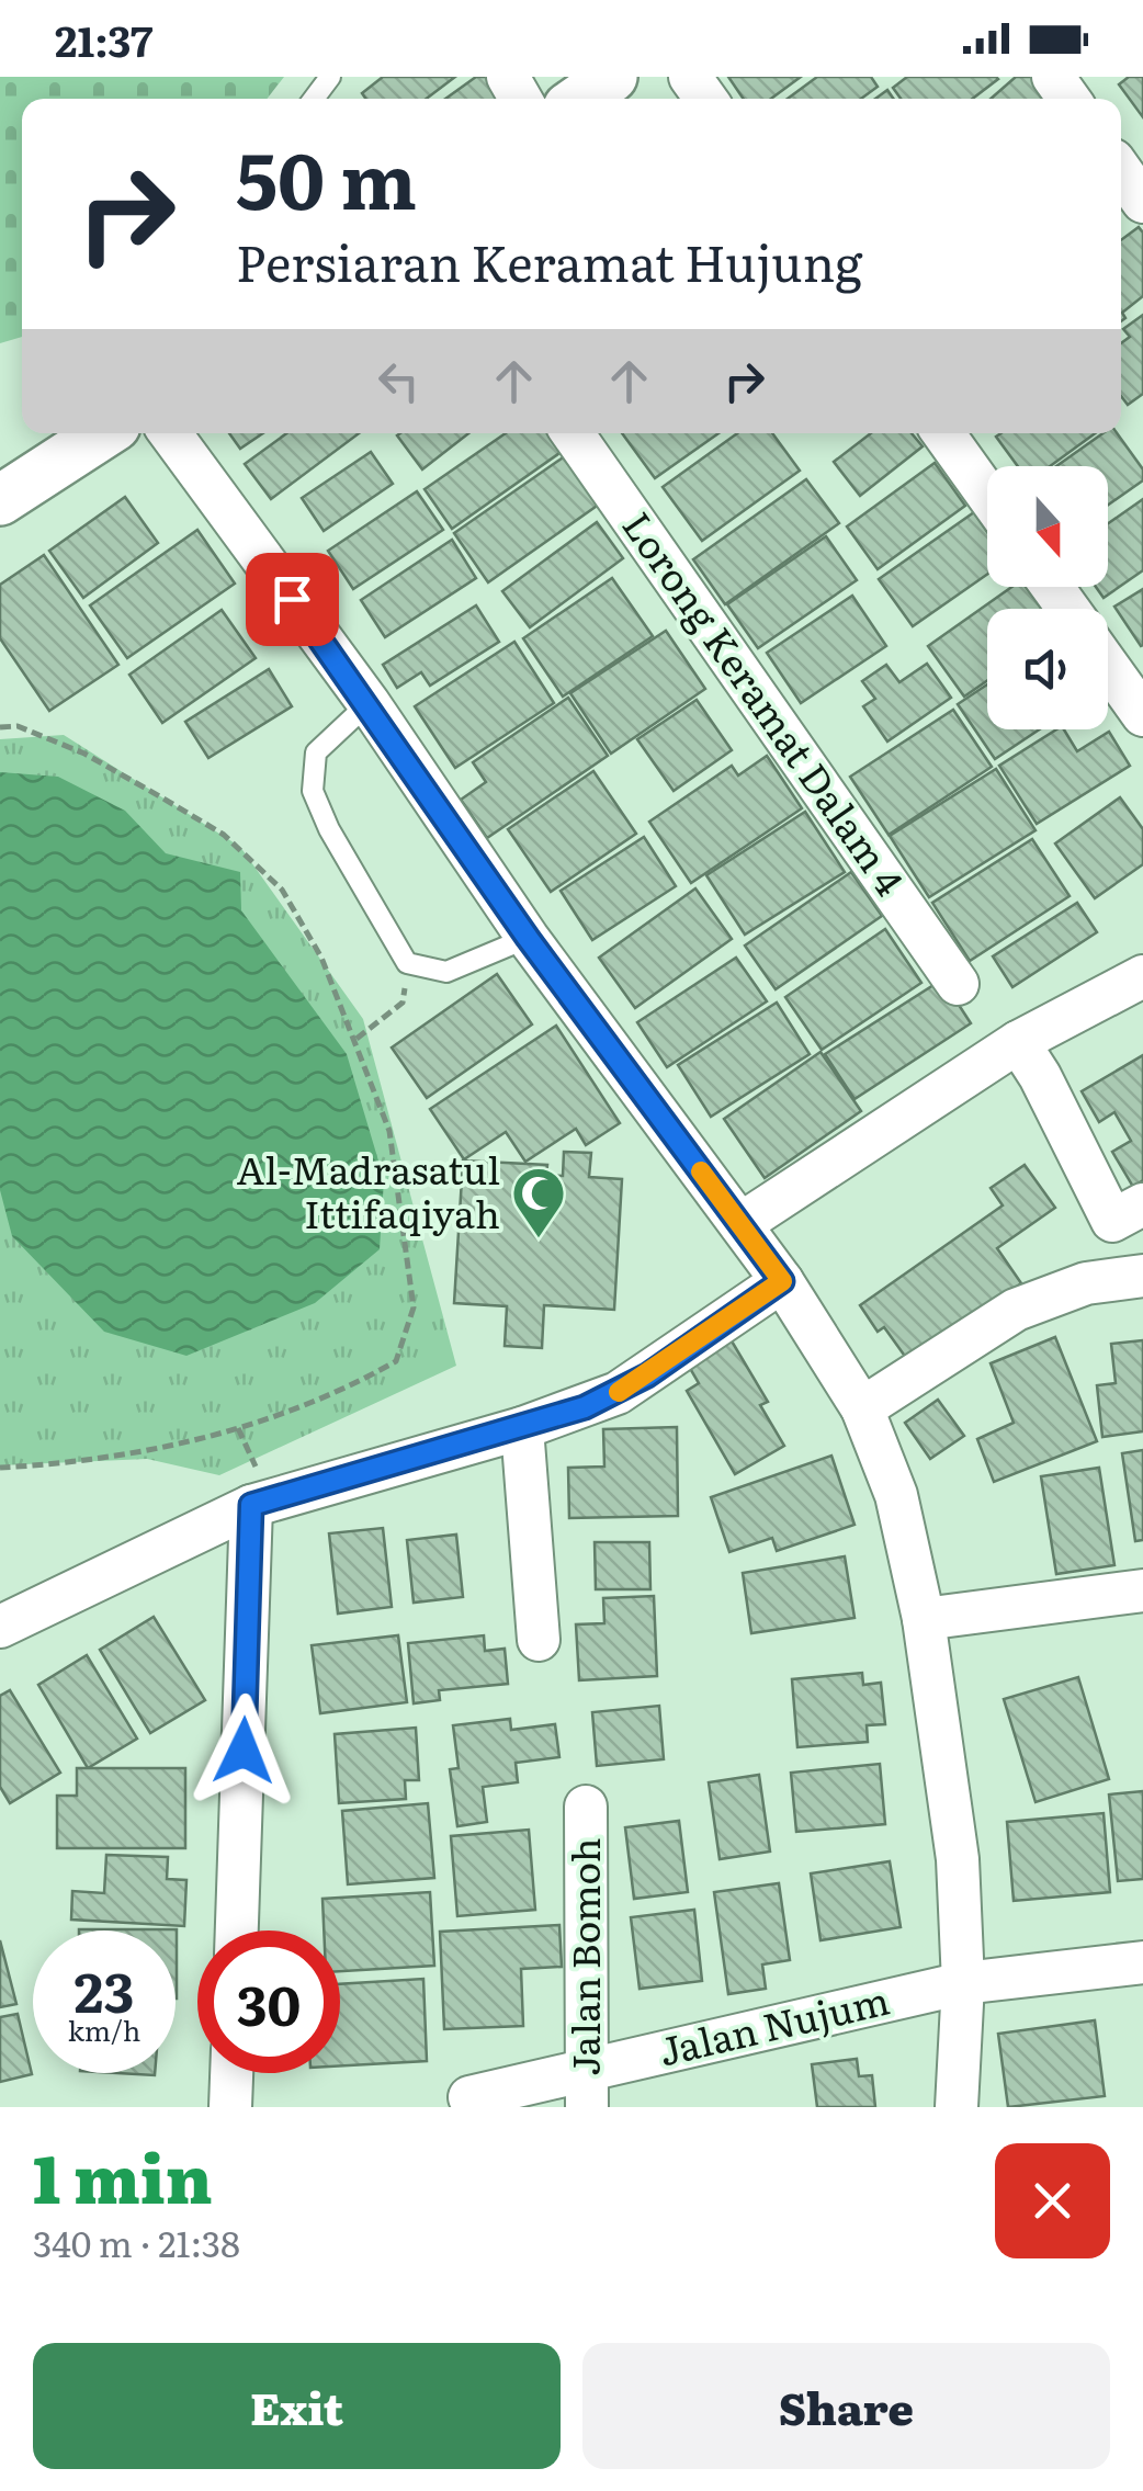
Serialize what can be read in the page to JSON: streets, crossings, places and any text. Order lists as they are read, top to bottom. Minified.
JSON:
{"streets":{"street":["Lorong Keramat Dalam 4","Jalan Bomoh","Jalan Nujum"]},"crossings":[["Jalan Bomoh","Jalan Nujum"]],"places":{"mosque":["Al-Madrasatul Ittifaqiyah"]},"north":"bottom","page":{"status":"21:37","turn":["50 m","Persiaran Keramat Hujung"],"speed":"23 km/h","limit":"30","heading":["1 min","340 m · 21:38"],"buttons":["Exit","Share"]}}
